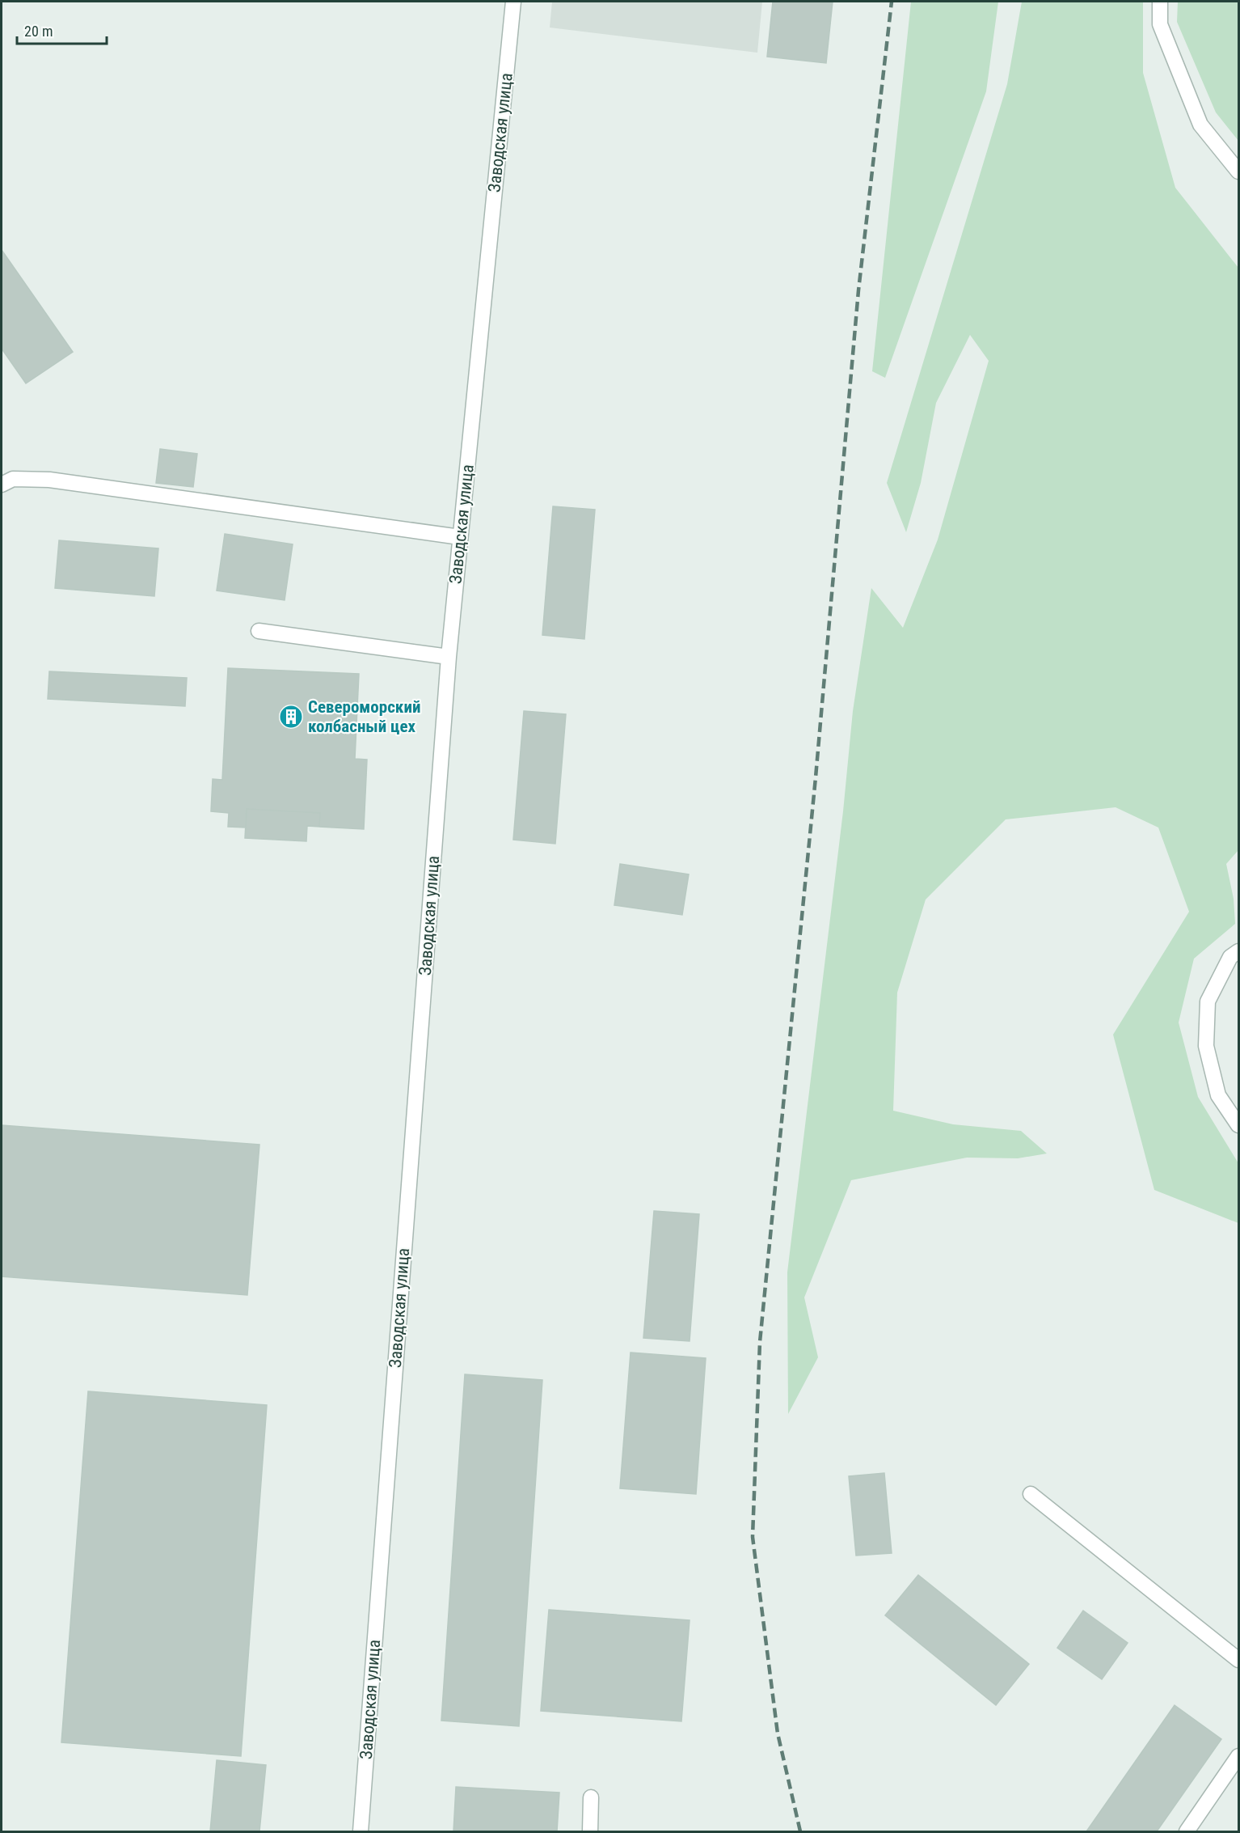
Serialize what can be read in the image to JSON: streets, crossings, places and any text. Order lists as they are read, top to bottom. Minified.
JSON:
{"streets":{"street":["Заводская улица"]},"places":{"building":["Североморский колбасный цех"]},"scale_bar":"20 m"}
